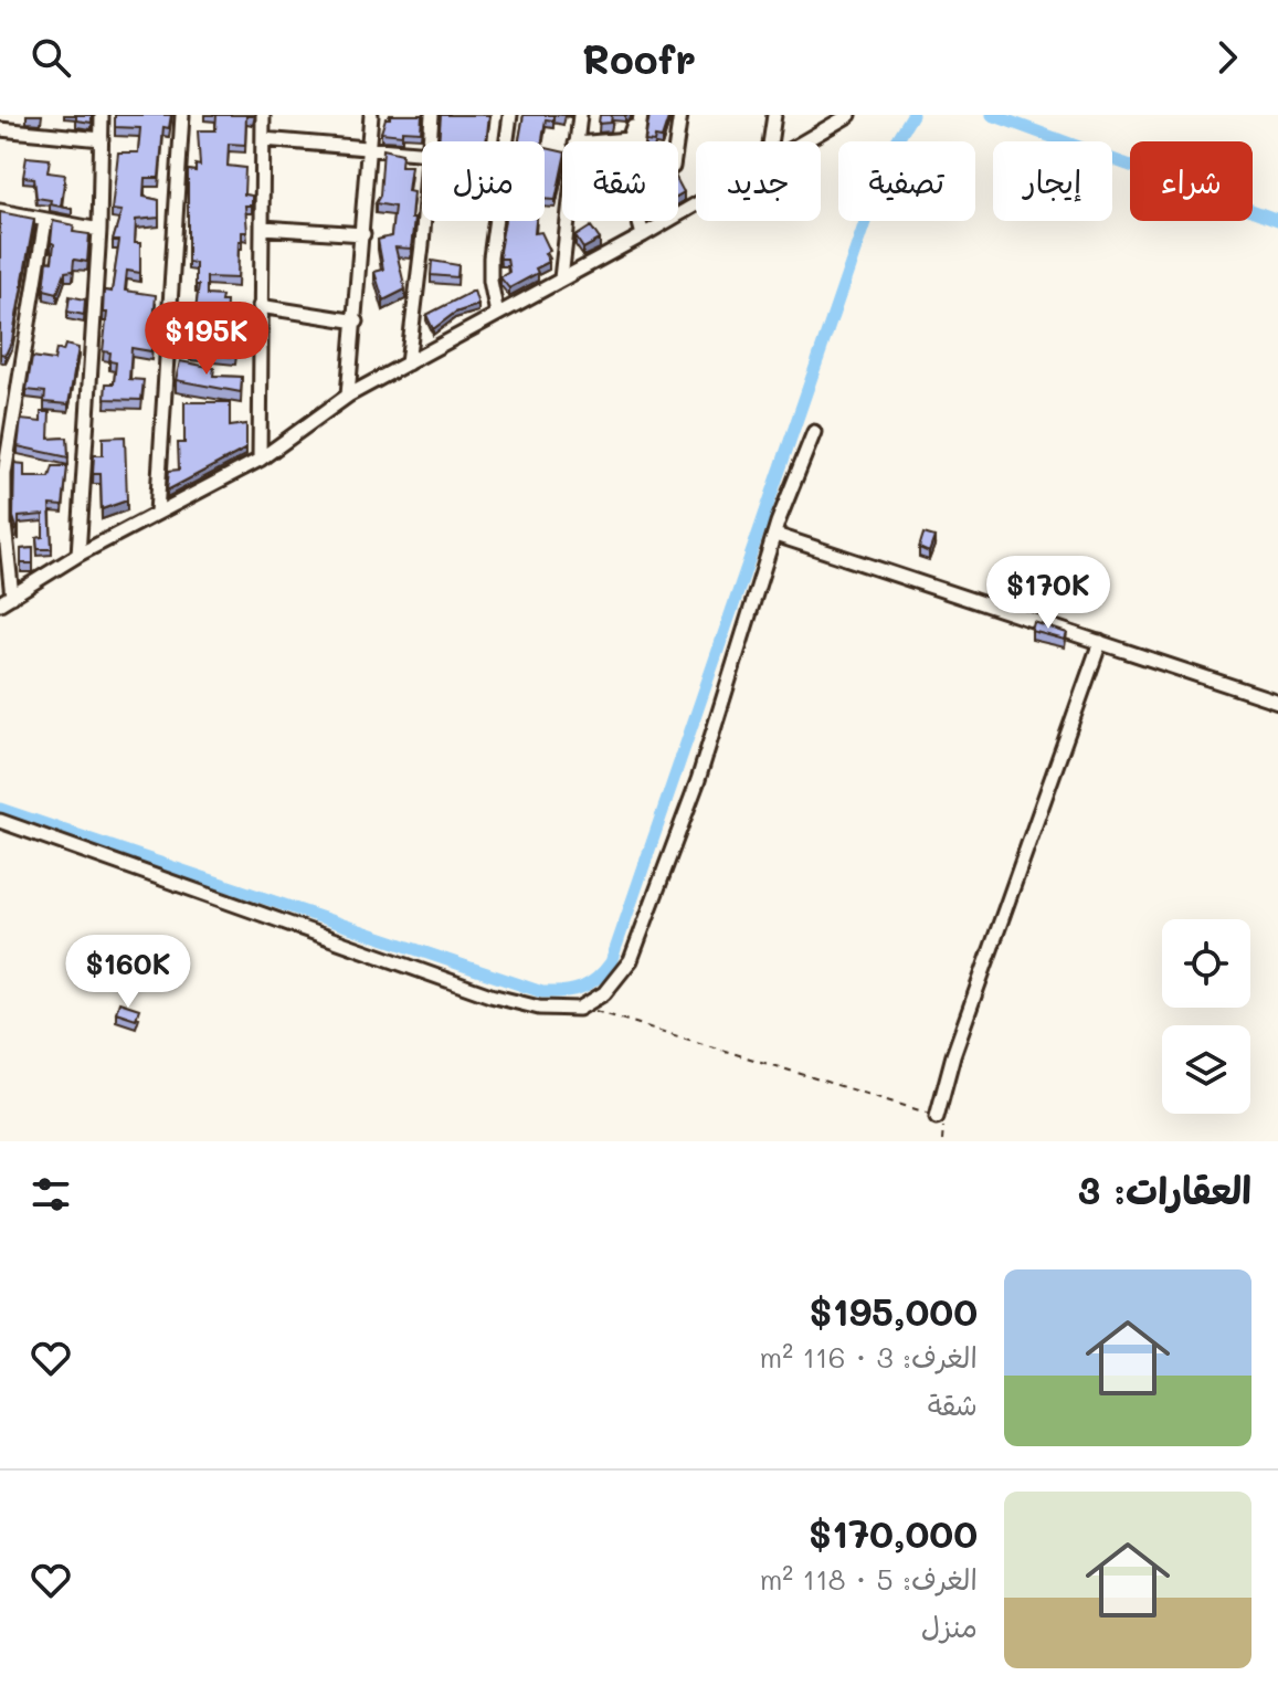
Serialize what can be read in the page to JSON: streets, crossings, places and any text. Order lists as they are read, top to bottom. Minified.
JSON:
{"page":{"header":"Roofr","chip":["شراء","إيجار","تصفية","جديد","شقة","منزل"],"price":["$195K","$170K","$160K"],"heading":"العقارات: 3","list":[{"name":"$195,000","note":"الغرف: 3 · 116 m² · شقة"},{"name":"$170,000","note":"الغرف: 5 · 118 m² · منزل"}]}}
